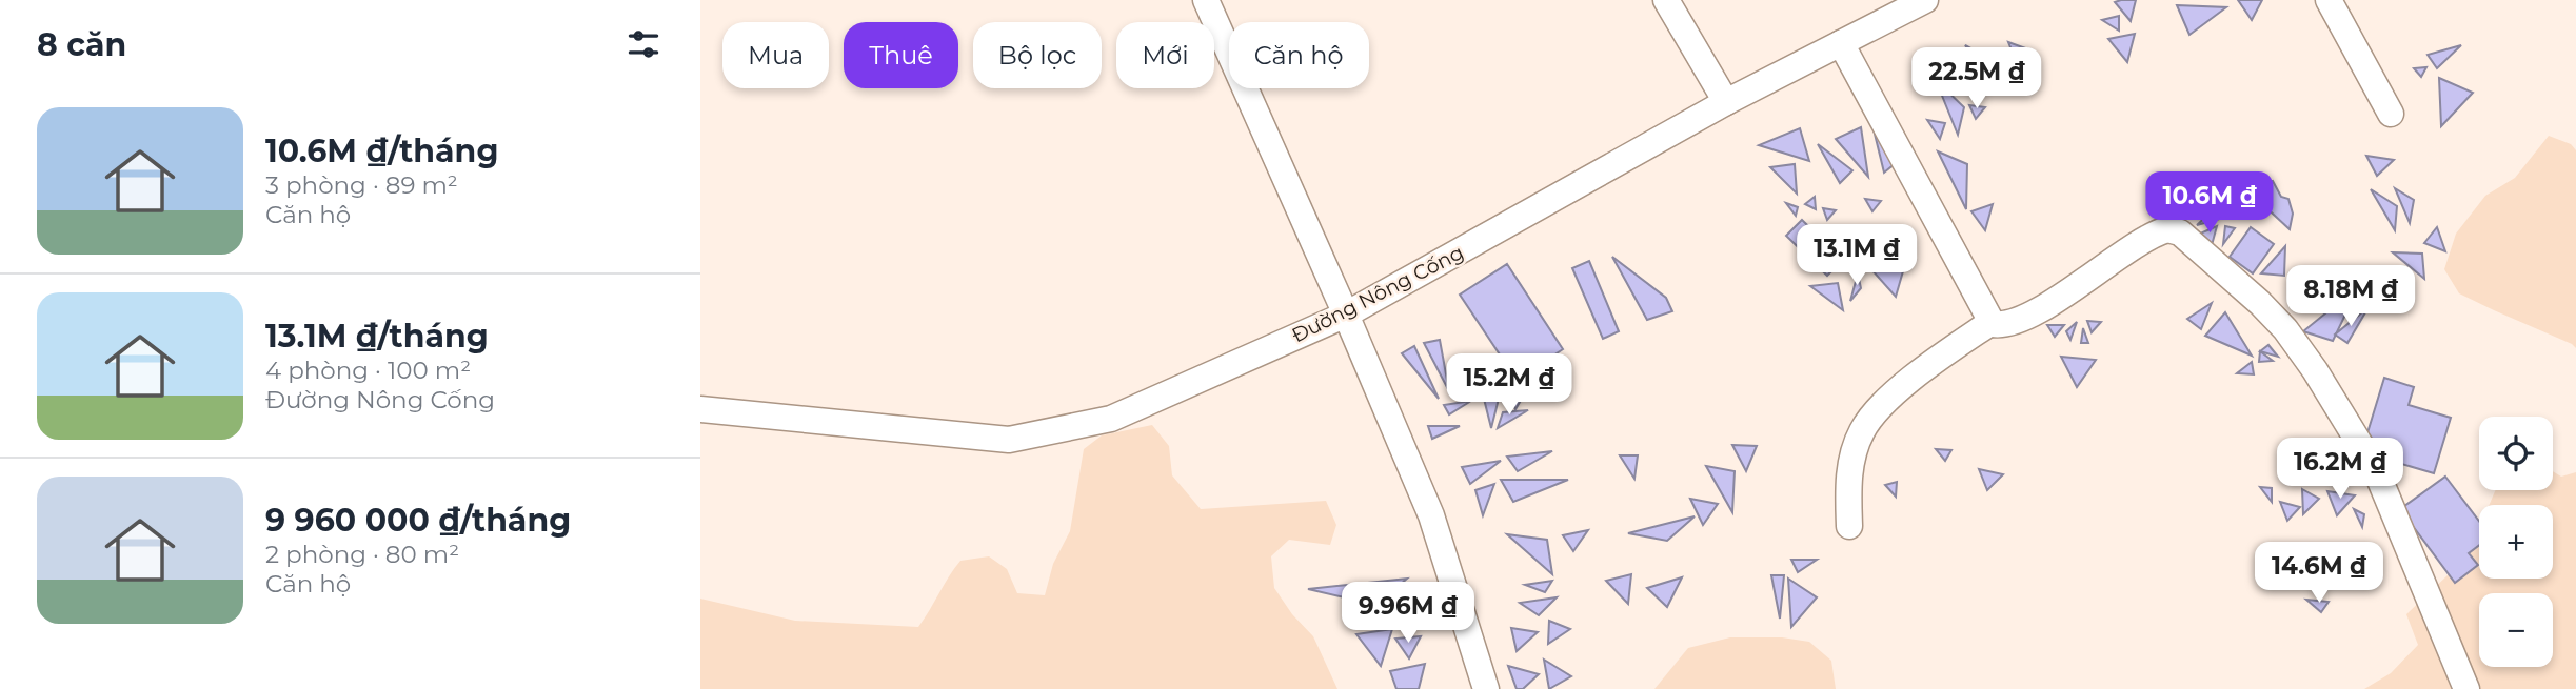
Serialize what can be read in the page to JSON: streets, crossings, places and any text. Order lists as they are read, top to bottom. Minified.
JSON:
{"streets":{"street":["Đường Nông Cống"]},"page":{"heading":"8 căn","chip":["Mua","Thuê","Bộ lọc","Mới","Căn hộ"],"price":["22.5M ₫","10.6M ₫","13.1M ₫","8.18M ₫","15.2M ₫","16.2M ₫","14.6M ₫","9.96M ₫"],"list":[{"name":"10.6M ₫/tháng","note":"3 phòng · 89 m² · Căn hộ"},{"name":"13.1M ₫/tháng","note":"4 phòng · 100 m² · Đường Nông Cống"},{"name":"9 960 000 ₫/tháng","note":"2 phòng · 80 m² · Căn hộ"}],"map_buttons":["+","−"]}}
